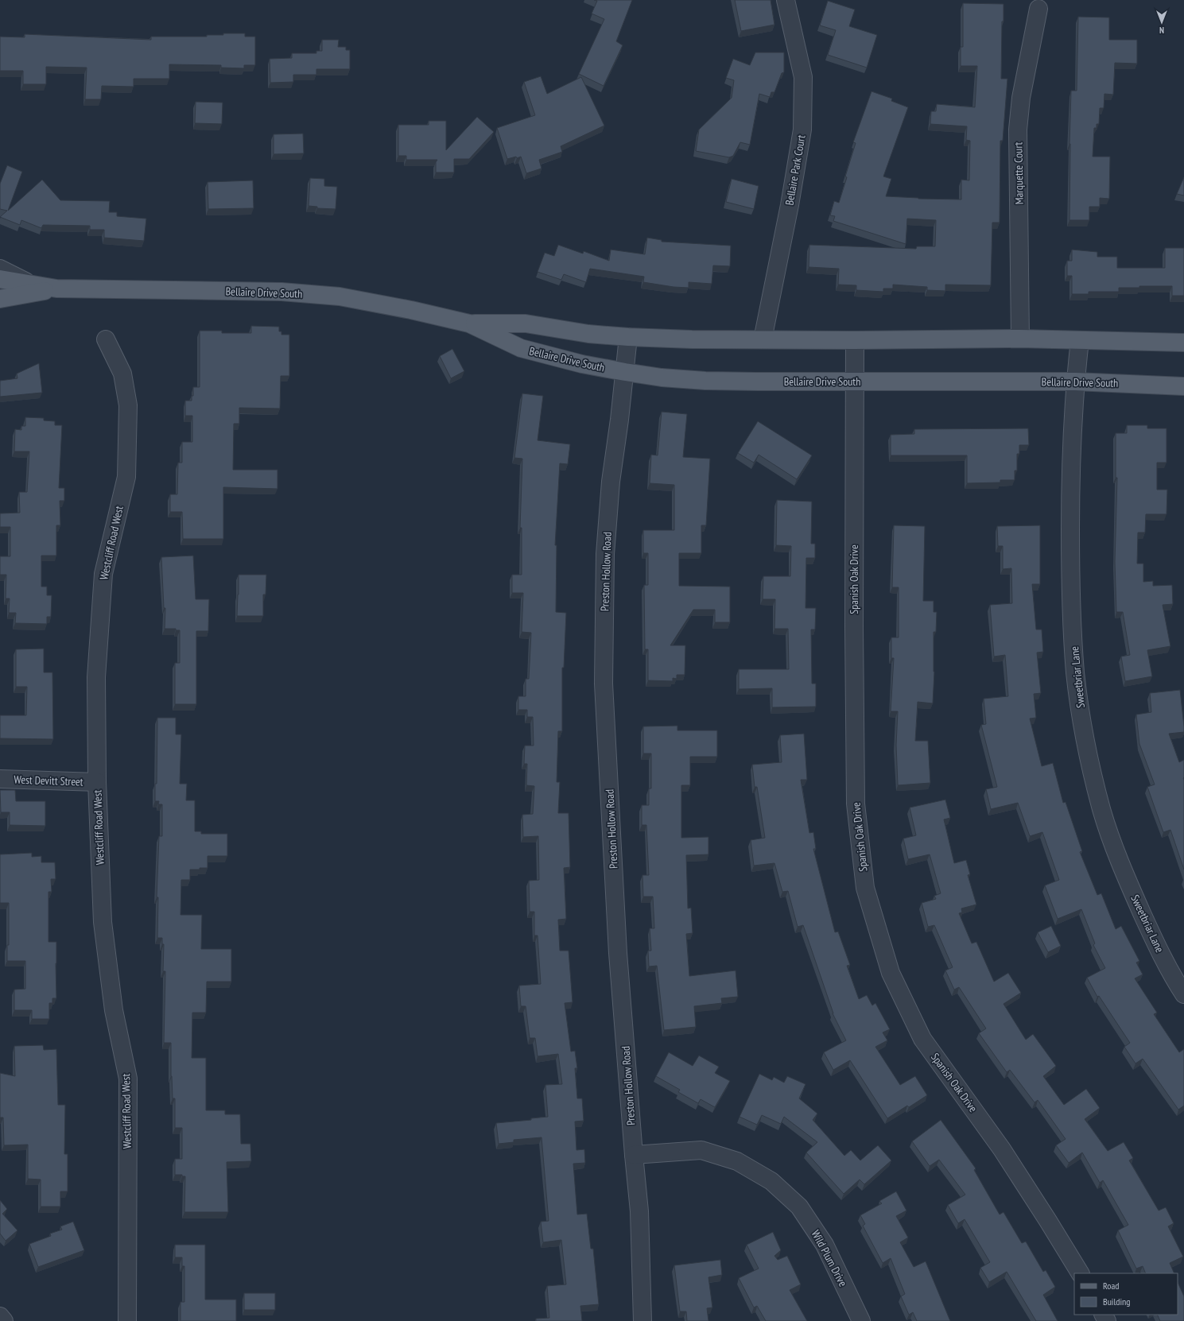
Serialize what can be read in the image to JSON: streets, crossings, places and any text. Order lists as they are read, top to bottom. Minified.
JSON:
{"streets":{"main road":["Bellaire Drive South"],"street":["Bellaire Park Court","Marquette Court","Westcliff Road West","Preston Hollow Road","Spanish Oak Drive","Sweetbriar Lane","West Devitt Street","Wild Plum Drive"]},"crossings":[["Bellaire Park Court","Bellaire Drive South"],["Marquette Court","Bellaire Drive South"],["Bellaire Drive South","Preston Hollow Road"],["Bellaire Drive South","Spanish Oak Drive"],["Bellaire Drive South","Sweetbriar Lane"],["Westcliff Road West","West Devitt Street"],["Preston Hollow Road","Wild Plum Drive"]],"legend":["Road","Building"],"north":"bottom"}
